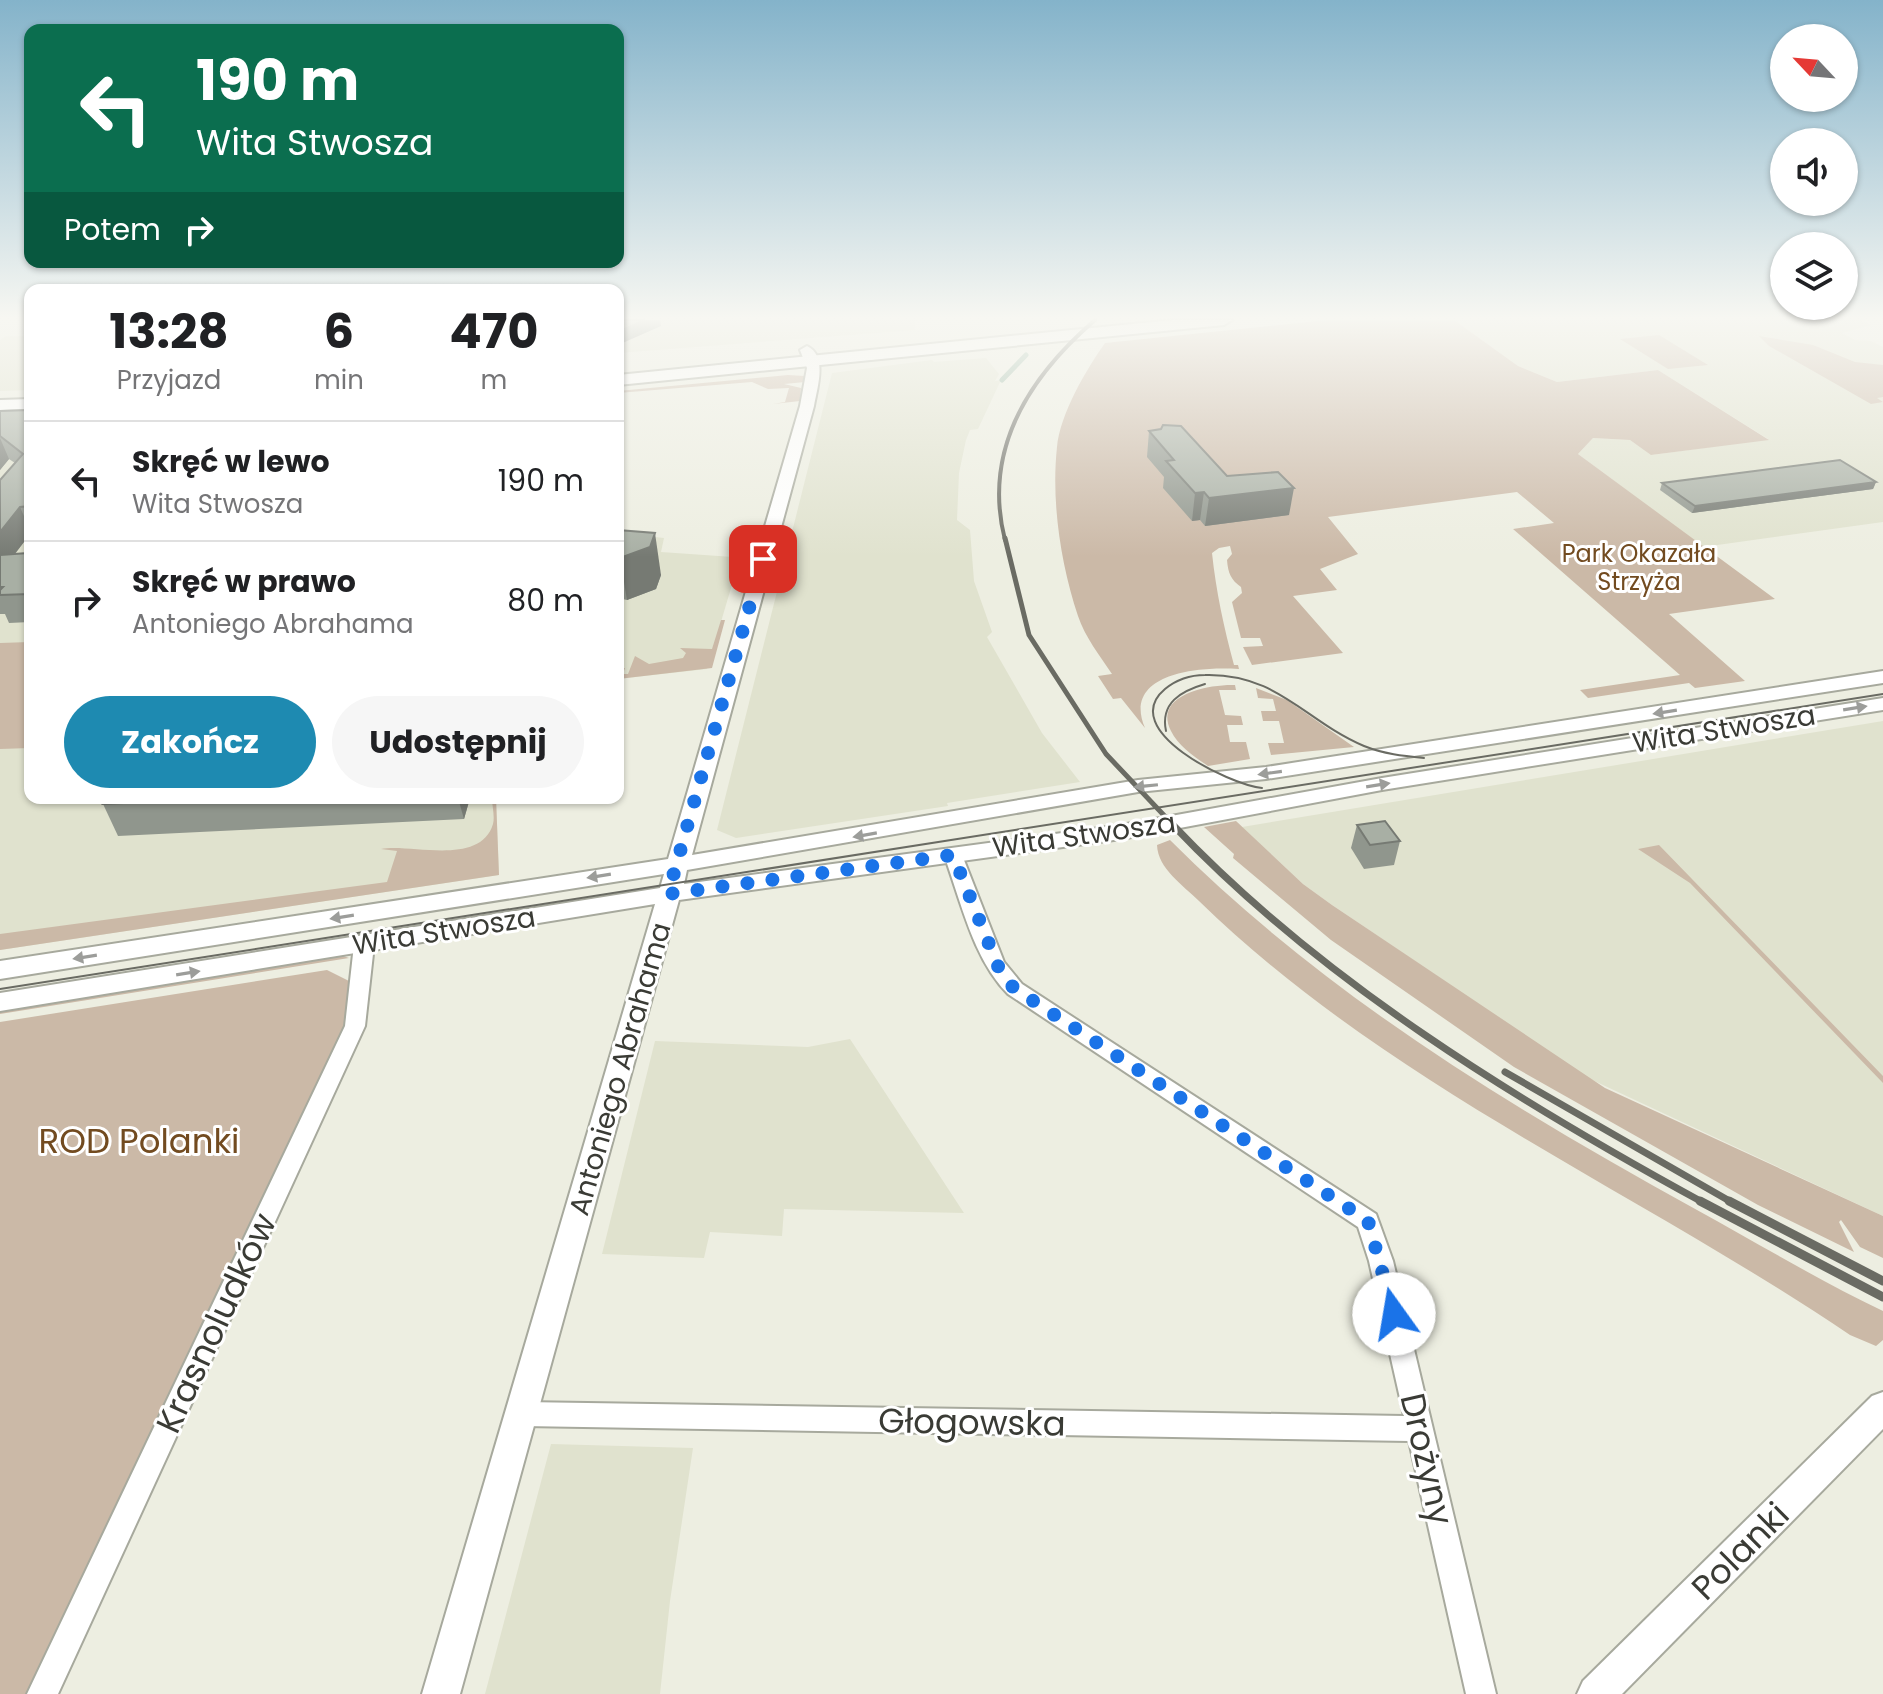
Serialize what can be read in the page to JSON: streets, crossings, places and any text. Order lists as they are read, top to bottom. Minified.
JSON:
{"streets":{"street":["Wita Stwosza","Antoniego Abrahama","Krasnoludków","Głogowska","Drożyny","Polanki"]},"crossings":[["Wita Stwosza","Antoniego Abrahama"],["Wita Stwosza","Krasnoludków"],["Wita Stwosza","Drożyny"],["Antoniego Abrahama","Głogowska"],["Głogowska","Drożyny"]],"parks":["Park Okazała Strzyża","ROD Polanki"],"north":"top left","page":{"turn":["190 m","Wita Stwosza"],"then":"Potem","eta":["13:28","Przyjazd","6","min","470","m"],"list":[{"name":"Skręć w lewo","note":"Wita Stwosza","value":"190 m"},{"name":"Skręć w prawo","note":"Antoniego Abrahama","value":"80 m"}],"buttons":["Zakończ","Udostępnij"]}}
